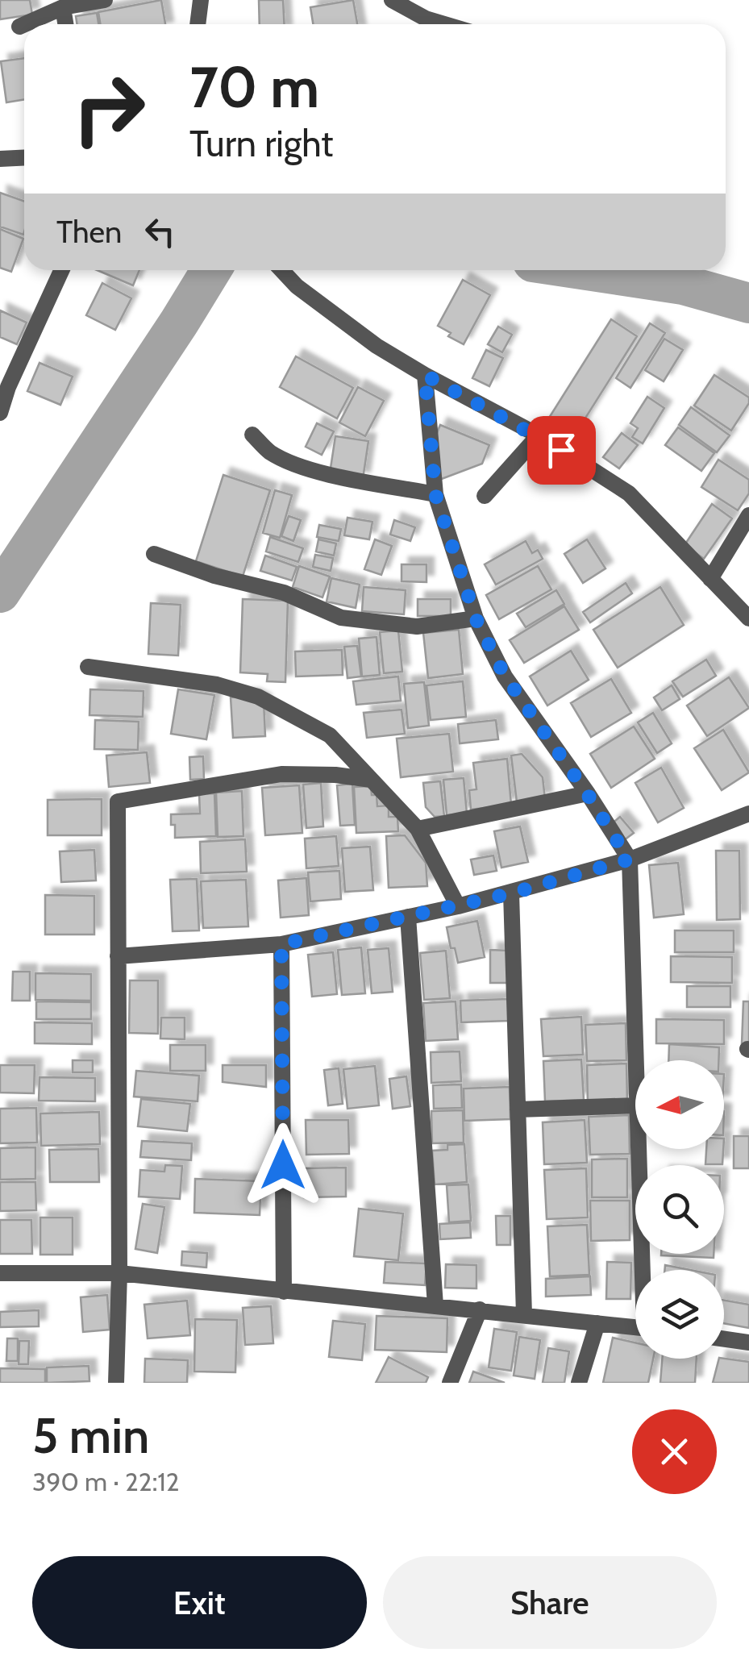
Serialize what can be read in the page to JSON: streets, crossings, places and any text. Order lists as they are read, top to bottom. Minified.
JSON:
{"north":"left","page":{"turn":["70 m","Turn right"],"then":"Then","heading":["5 min","390 m · 22:12"],"buttons":["Exit","Share"]}}
